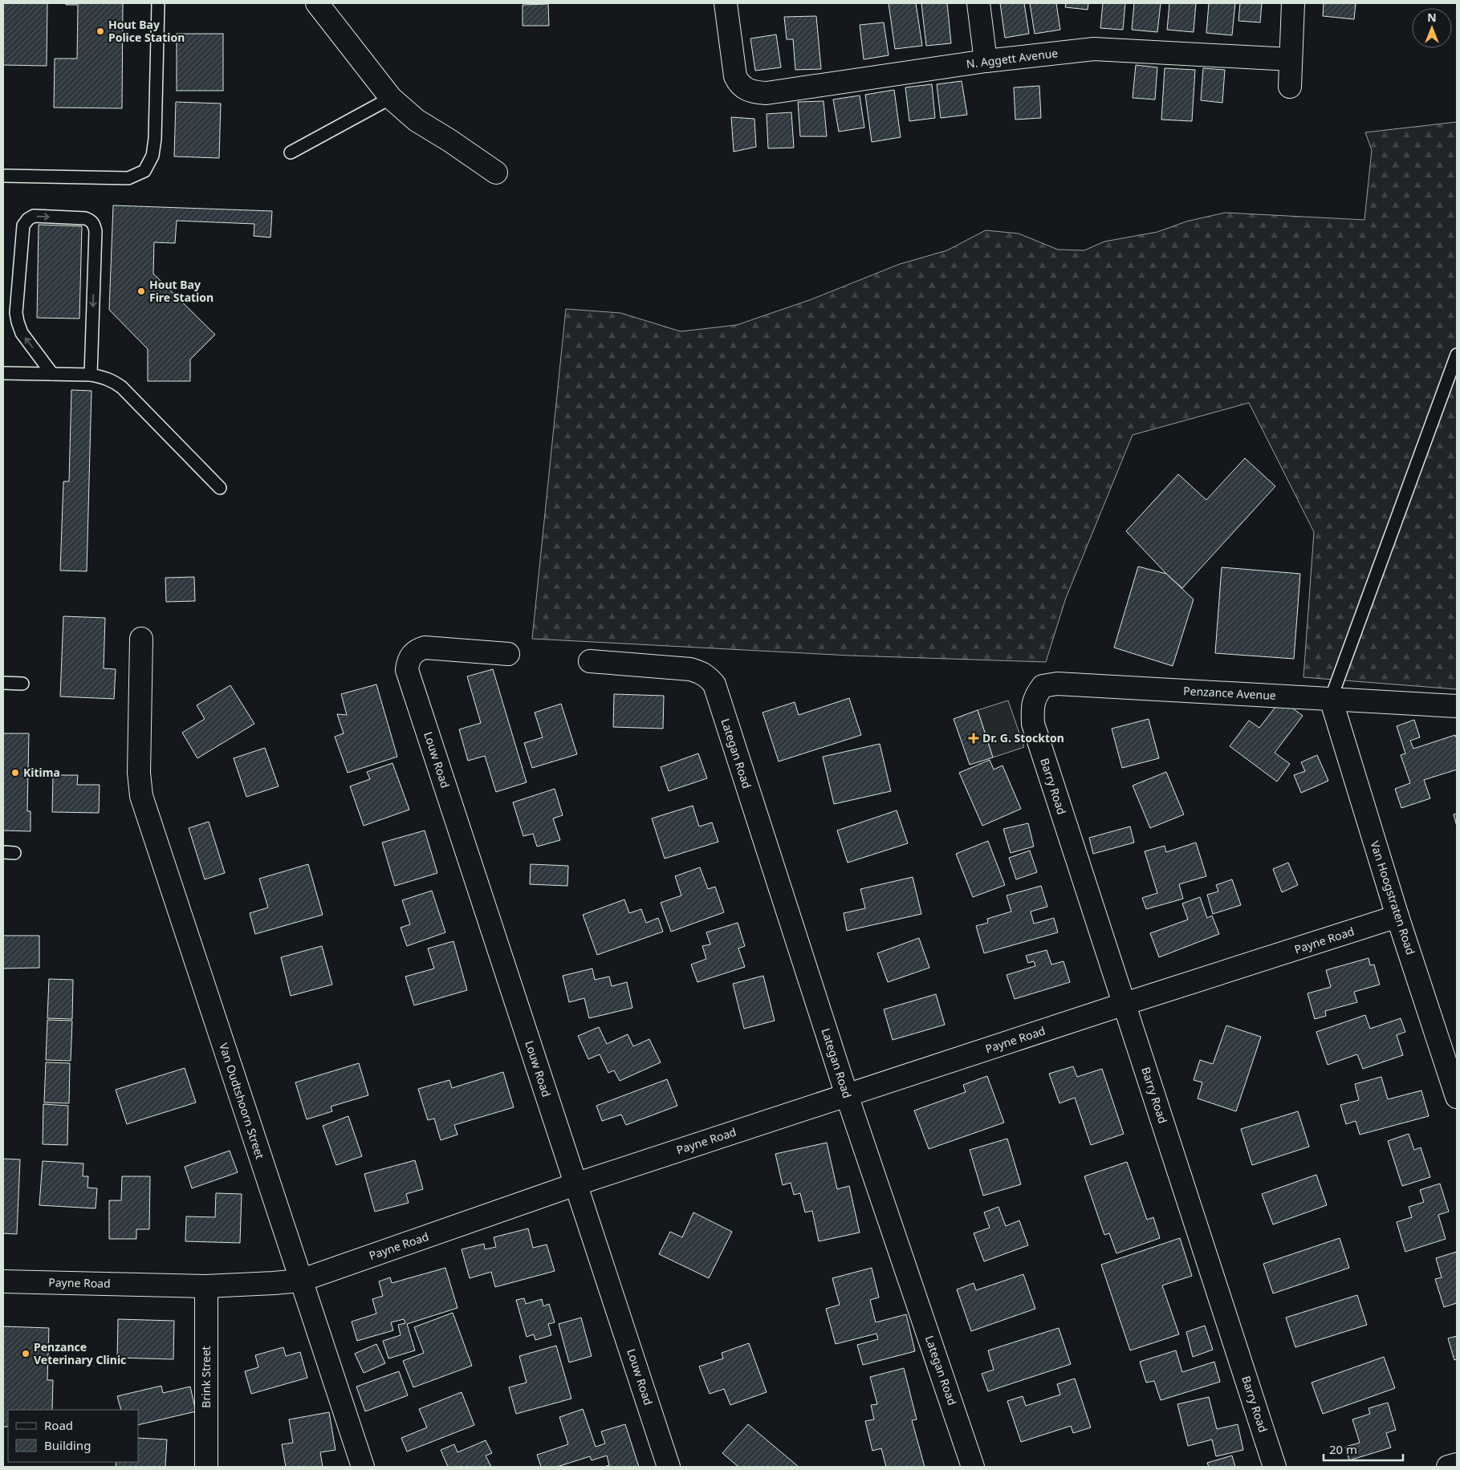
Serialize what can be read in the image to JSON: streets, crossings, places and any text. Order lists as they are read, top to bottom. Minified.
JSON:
{"streets":{"street":["N. Aggett Avenue","Penzance Avenue","Lategan Road","Louw Road","Barry Road","Van Hoogstraten Road","Payne Road","Van Oudtshoorn Street","Brink Street"]},"crossings":[["Penzance Avenue","Barry Road"],["Penzance Avenue","Van Hoogstraten Road"],["Lategan Road","Payne Road"],["Louw Road","Payne Road"],["Barry Road","Payne Road"],["Van Hoogstraten Road","Payne Road"],["Payne Road","Van Oudtshoorn Street"],["Payne Road","Brink Street"]],"places":{"other":["Hout Bay Police Station","Hout Bay Fire Station","Kitima","Penzance Veterinary Clinic"],"health":["Dr. G. Stockton"]},"legend":["Road","Building"],"scale_bar":"20 m","north":"top"}
